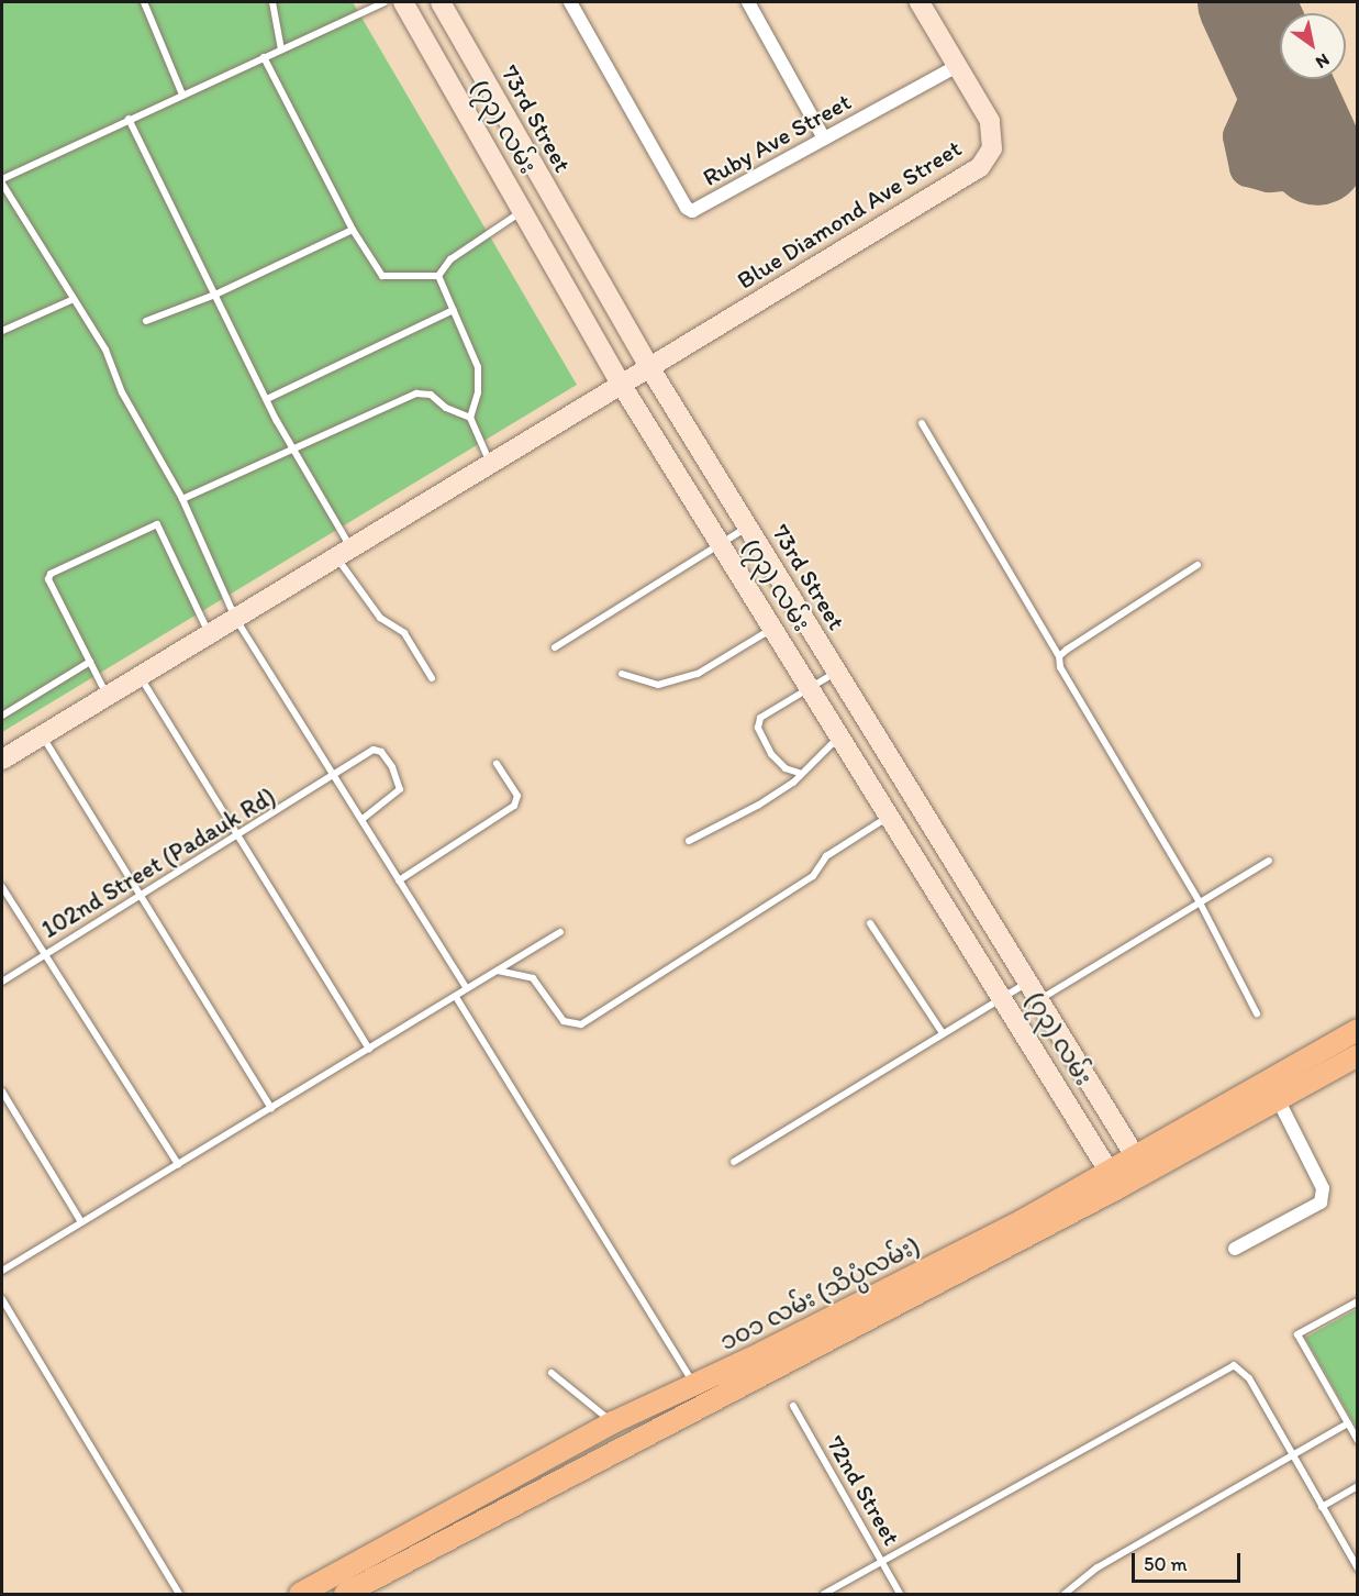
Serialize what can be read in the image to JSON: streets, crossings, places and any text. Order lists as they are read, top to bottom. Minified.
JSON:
{"streets":{"main road":["73rd Street","(၇၃) လမ်း","Blue Diamond Ave Street","၁၀၁ လမ်း (သိပ္ပံလမ်း)"],"street":["Ruby Ave Street"],"lane":["102nd Street (Padauk Rd)","72nd Street"]},"crossings":[["73rd Street","Blue Diamond Ave Street"],["73rd Street","၁၀၁ လမ်း (သိပ္ပံလမ်း)"],["(၇၃) လမ်း","Blue Diamond Ave Street"],["(၇၃) လမ်း","၁၀၁ လမ်း (သိပ္ပံလမ်း)"],["Ruby Ave Street","Blue Diamond Ave Street"]],"scale_bar":"50 m","north":"bottom right"}
